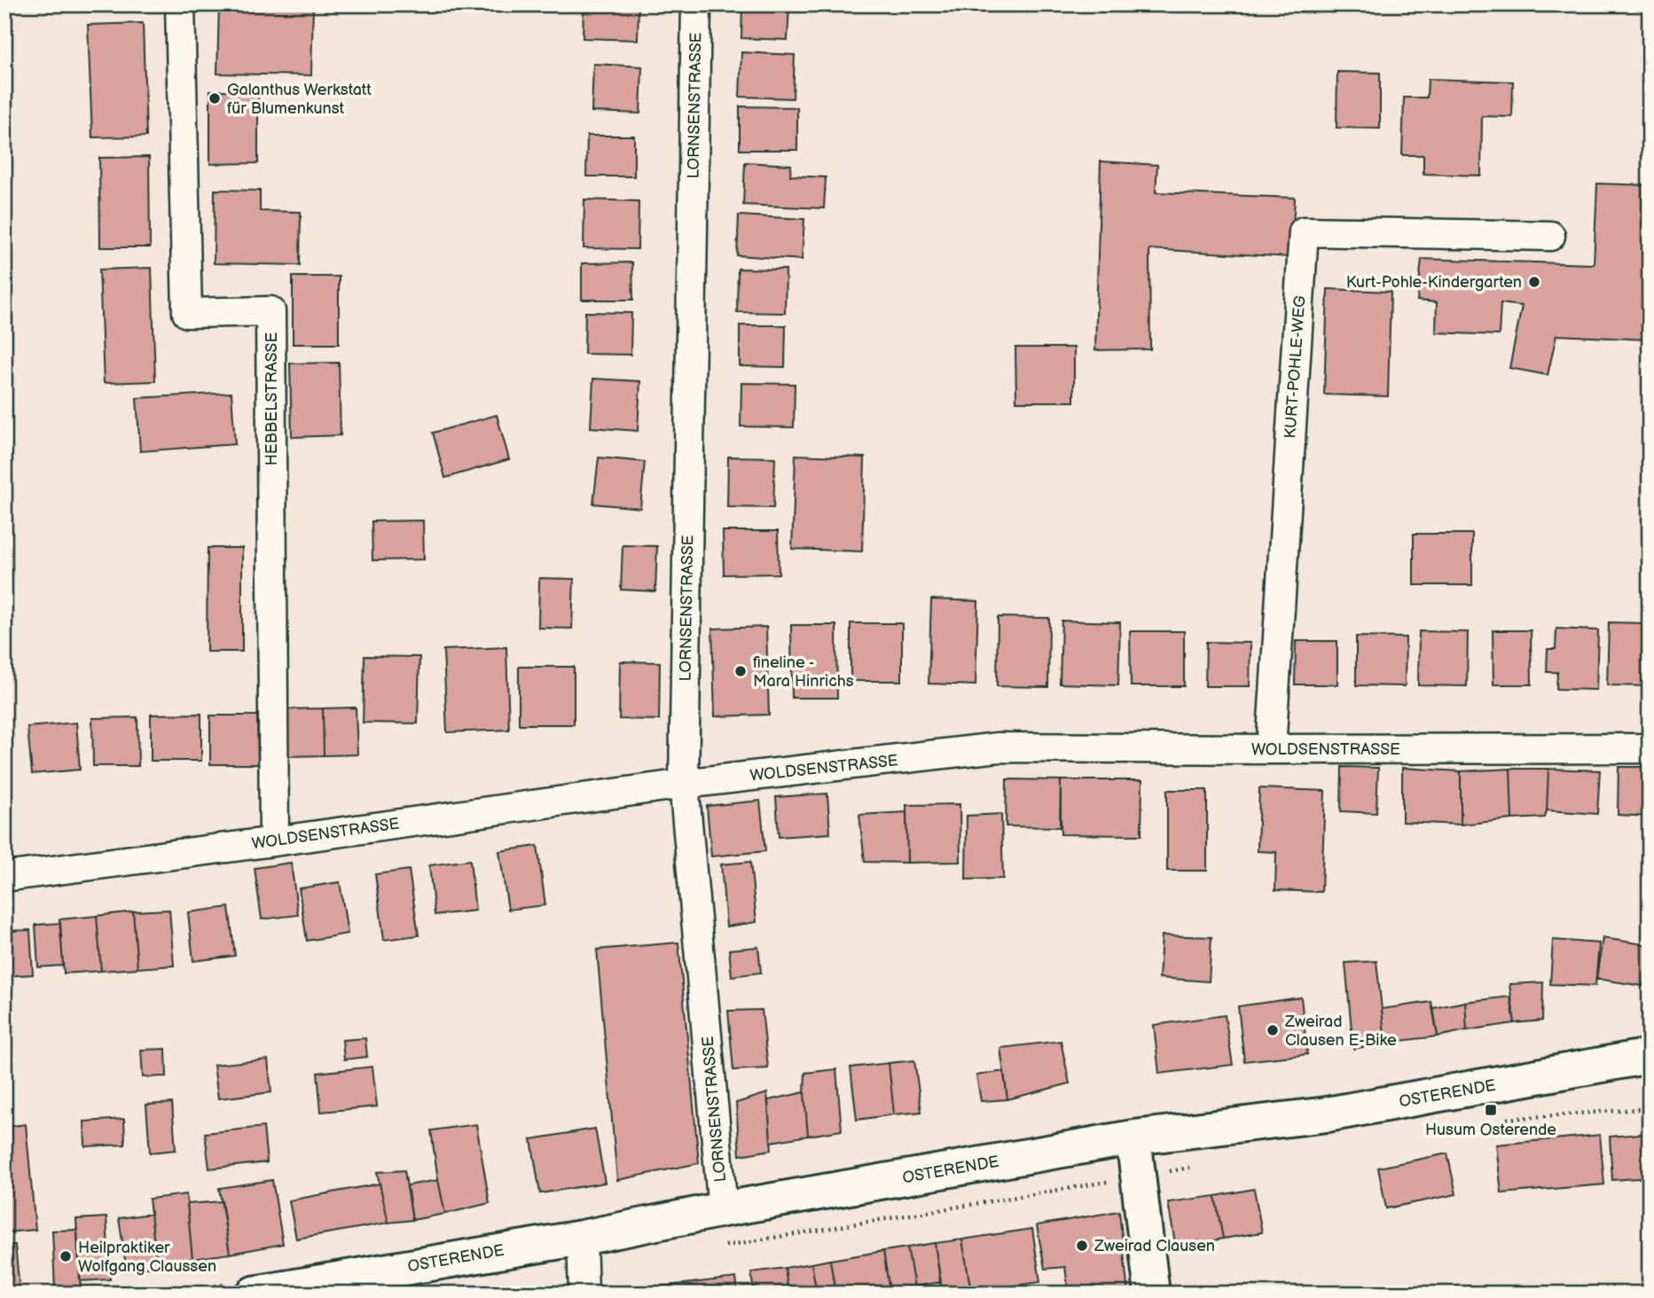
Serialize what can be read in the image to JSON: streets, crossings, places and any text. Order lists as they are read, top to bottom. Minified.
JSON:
{"streets":{"main road":["OSTERENDE"],"street":["LORNSENSTRASSE","KURT-POHLE-WEG","HEBBELSTRASSE","WOLDSENSTRASSE"]},"crossings":[["LORNSENSTRASSE","WOLDSENSTRASSE"],["LORNSENSTRASSE","OSTERENDE"],["KURT-POHLE-WEG","WOLDSENSTRASSE"],["HEBBELSTRASSE","WOLDSENSTRASSE"]],"places":{"other":["Galanthus Werkstatt für Blumenkunst","Kurt-Pohle-Kindergarten","fineline - Mara Hinrichs","Zweirad Clausen E-Bike","Zweirad Clausen","Heilpraktiker Wolfgang Claussen"],"transit":["Husum Osterende"]}}
